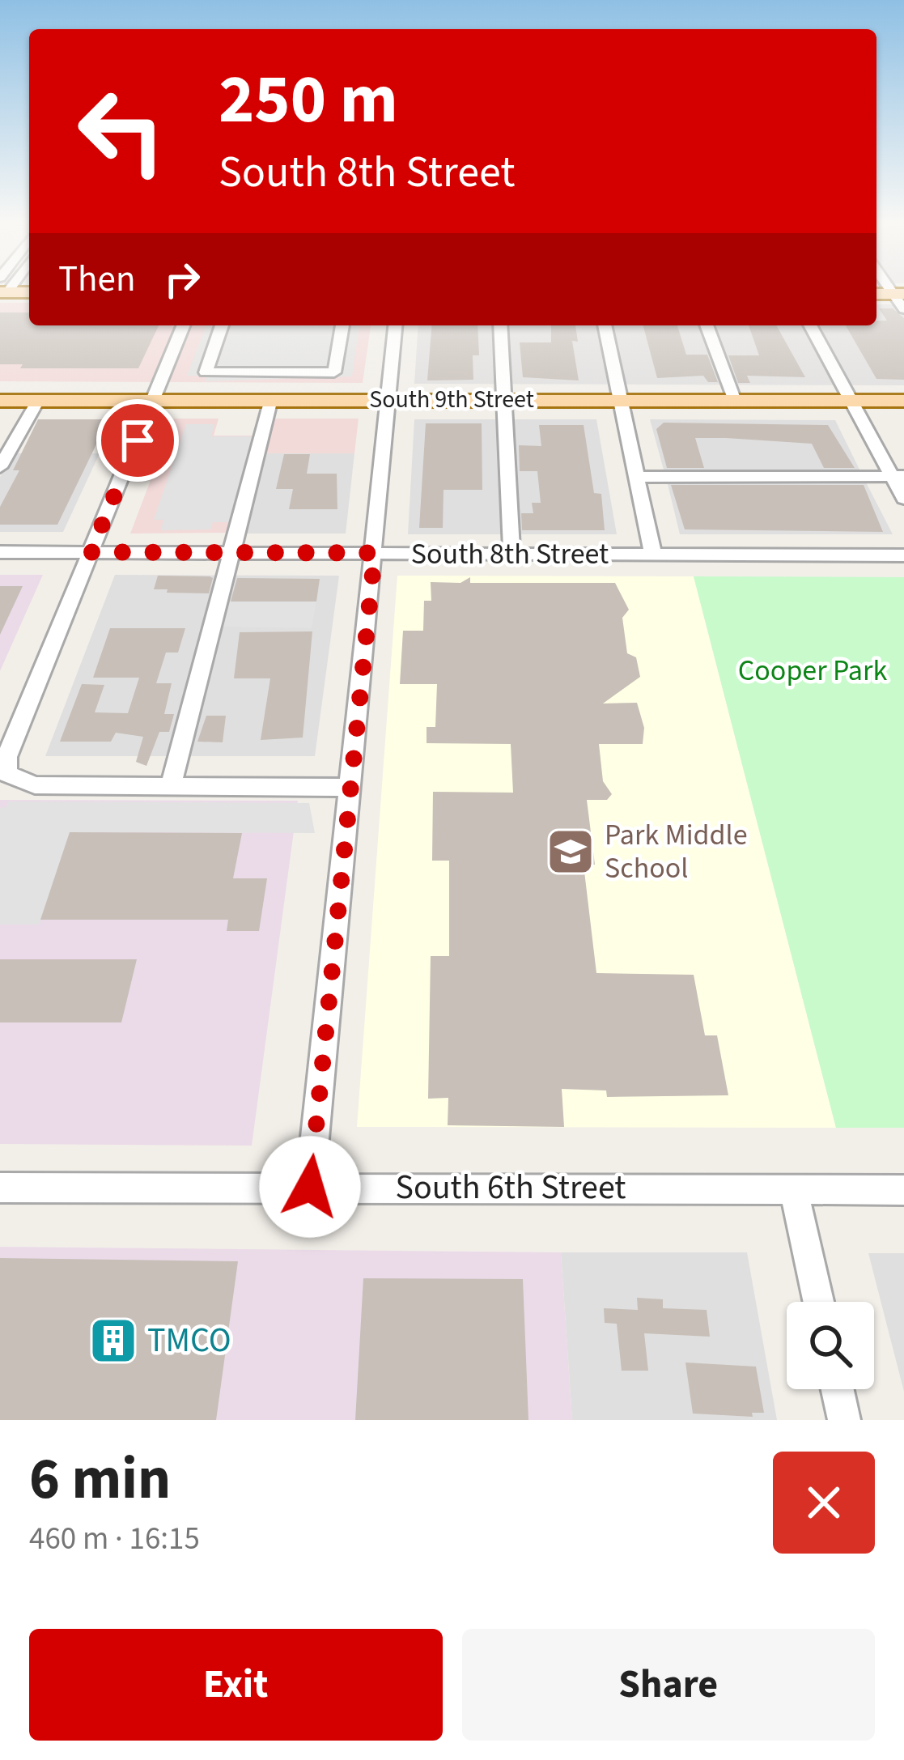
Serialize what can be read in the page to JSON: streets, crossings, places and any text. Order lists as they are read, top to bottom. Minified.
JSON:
{"streets":{"main road":["South 9th Street"],"street":["South 8th Street","South 6th Street"]},"parks":["Cooper Park"],"places":{"school or university":["Park Middle School"],"building":["TMCO"]},"page":{"turn":["250 m","South 8th Street"],"then":"Then","heading":["6 min","460 m · 16:15"],"buttons":["Exit","Share"]}}
